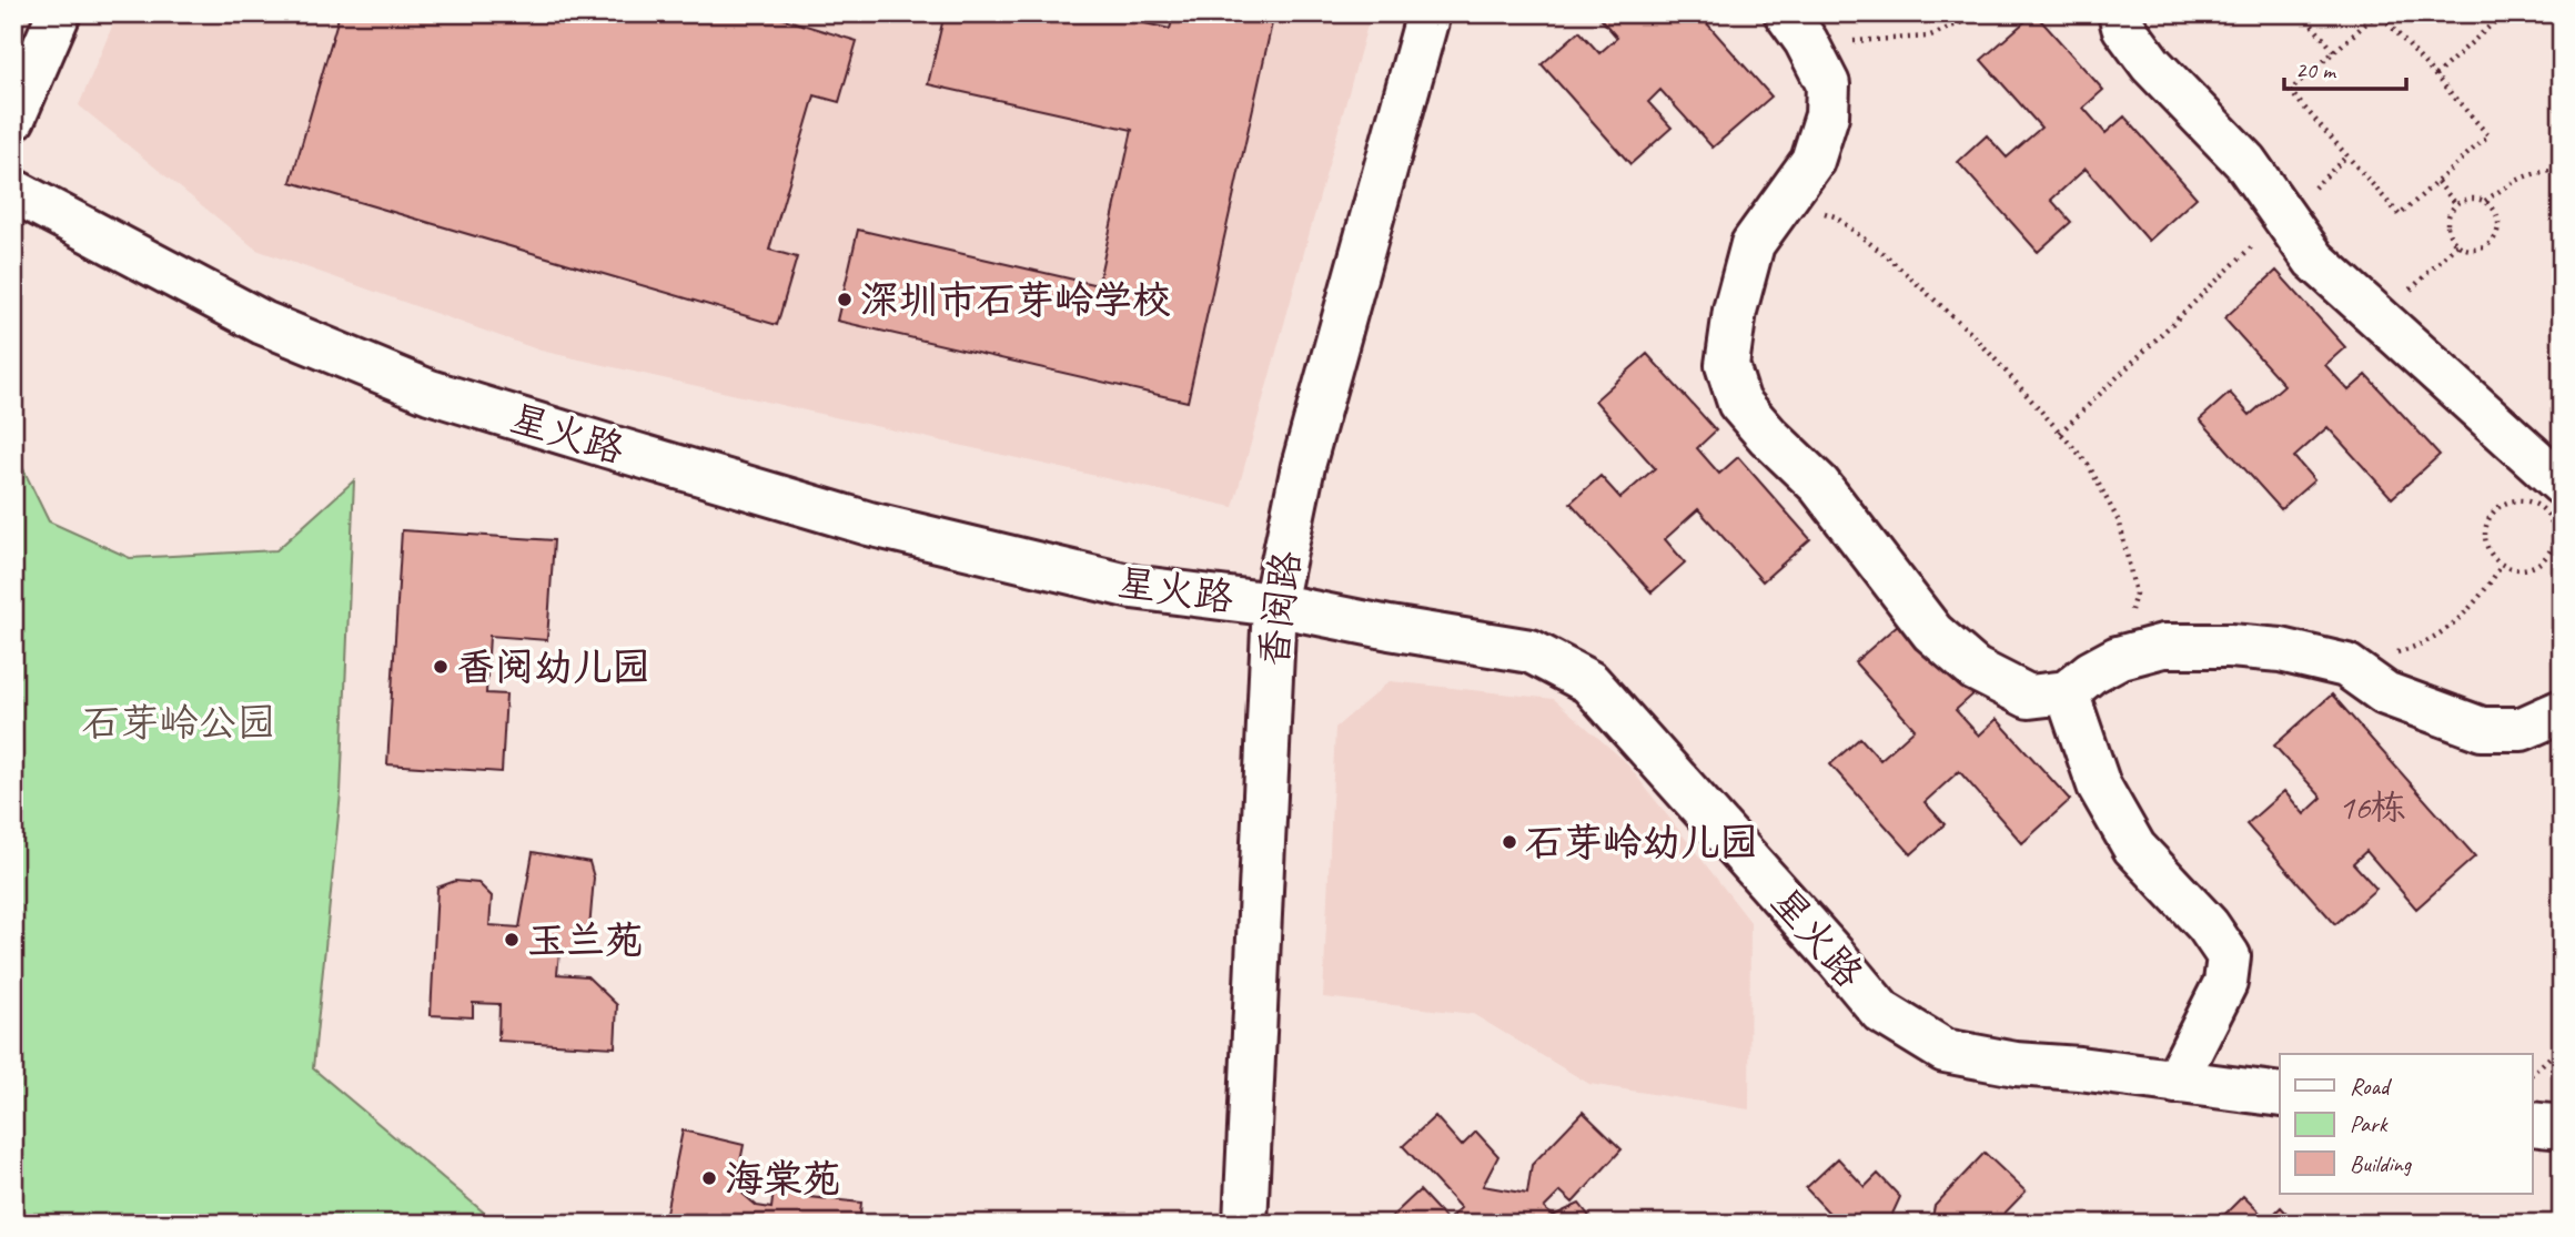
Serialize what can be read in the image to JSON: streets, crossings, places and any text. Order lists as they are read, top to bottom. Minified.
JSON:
{"streets":{"street":["星火路","香阅路"]},"crossings":[["星火路","香阅路"]],"parks":["石芽岭公园"],"places":["深圳市石芽岭学校","香阅幼儿园","石芽岭幼儿园","玉兰苑","海棠苑"],"house_numbers":["16栋"],"legend":["Road","Park","Building"],"scale_bar":"20 m"}
